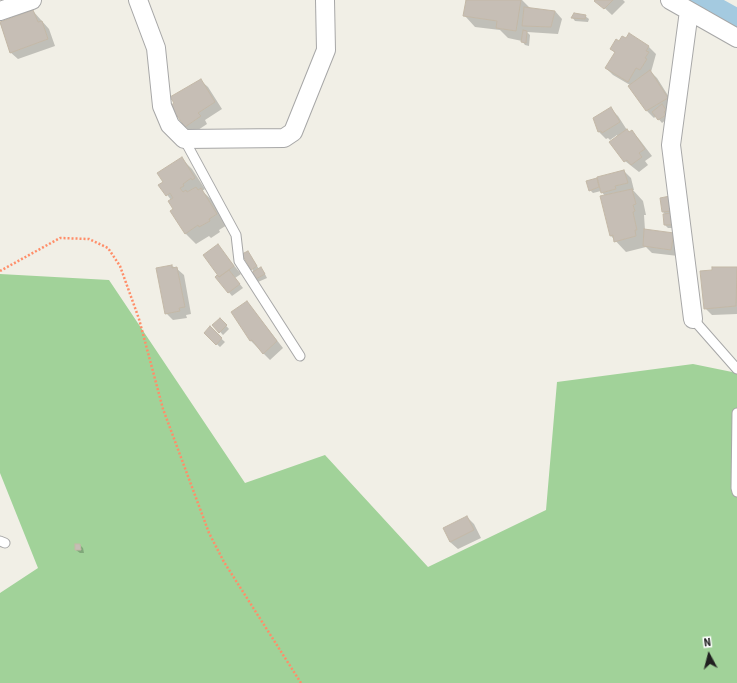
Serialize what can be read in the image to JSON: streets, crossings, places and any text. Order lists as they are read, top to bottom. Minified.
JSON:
{"north":"top"}
